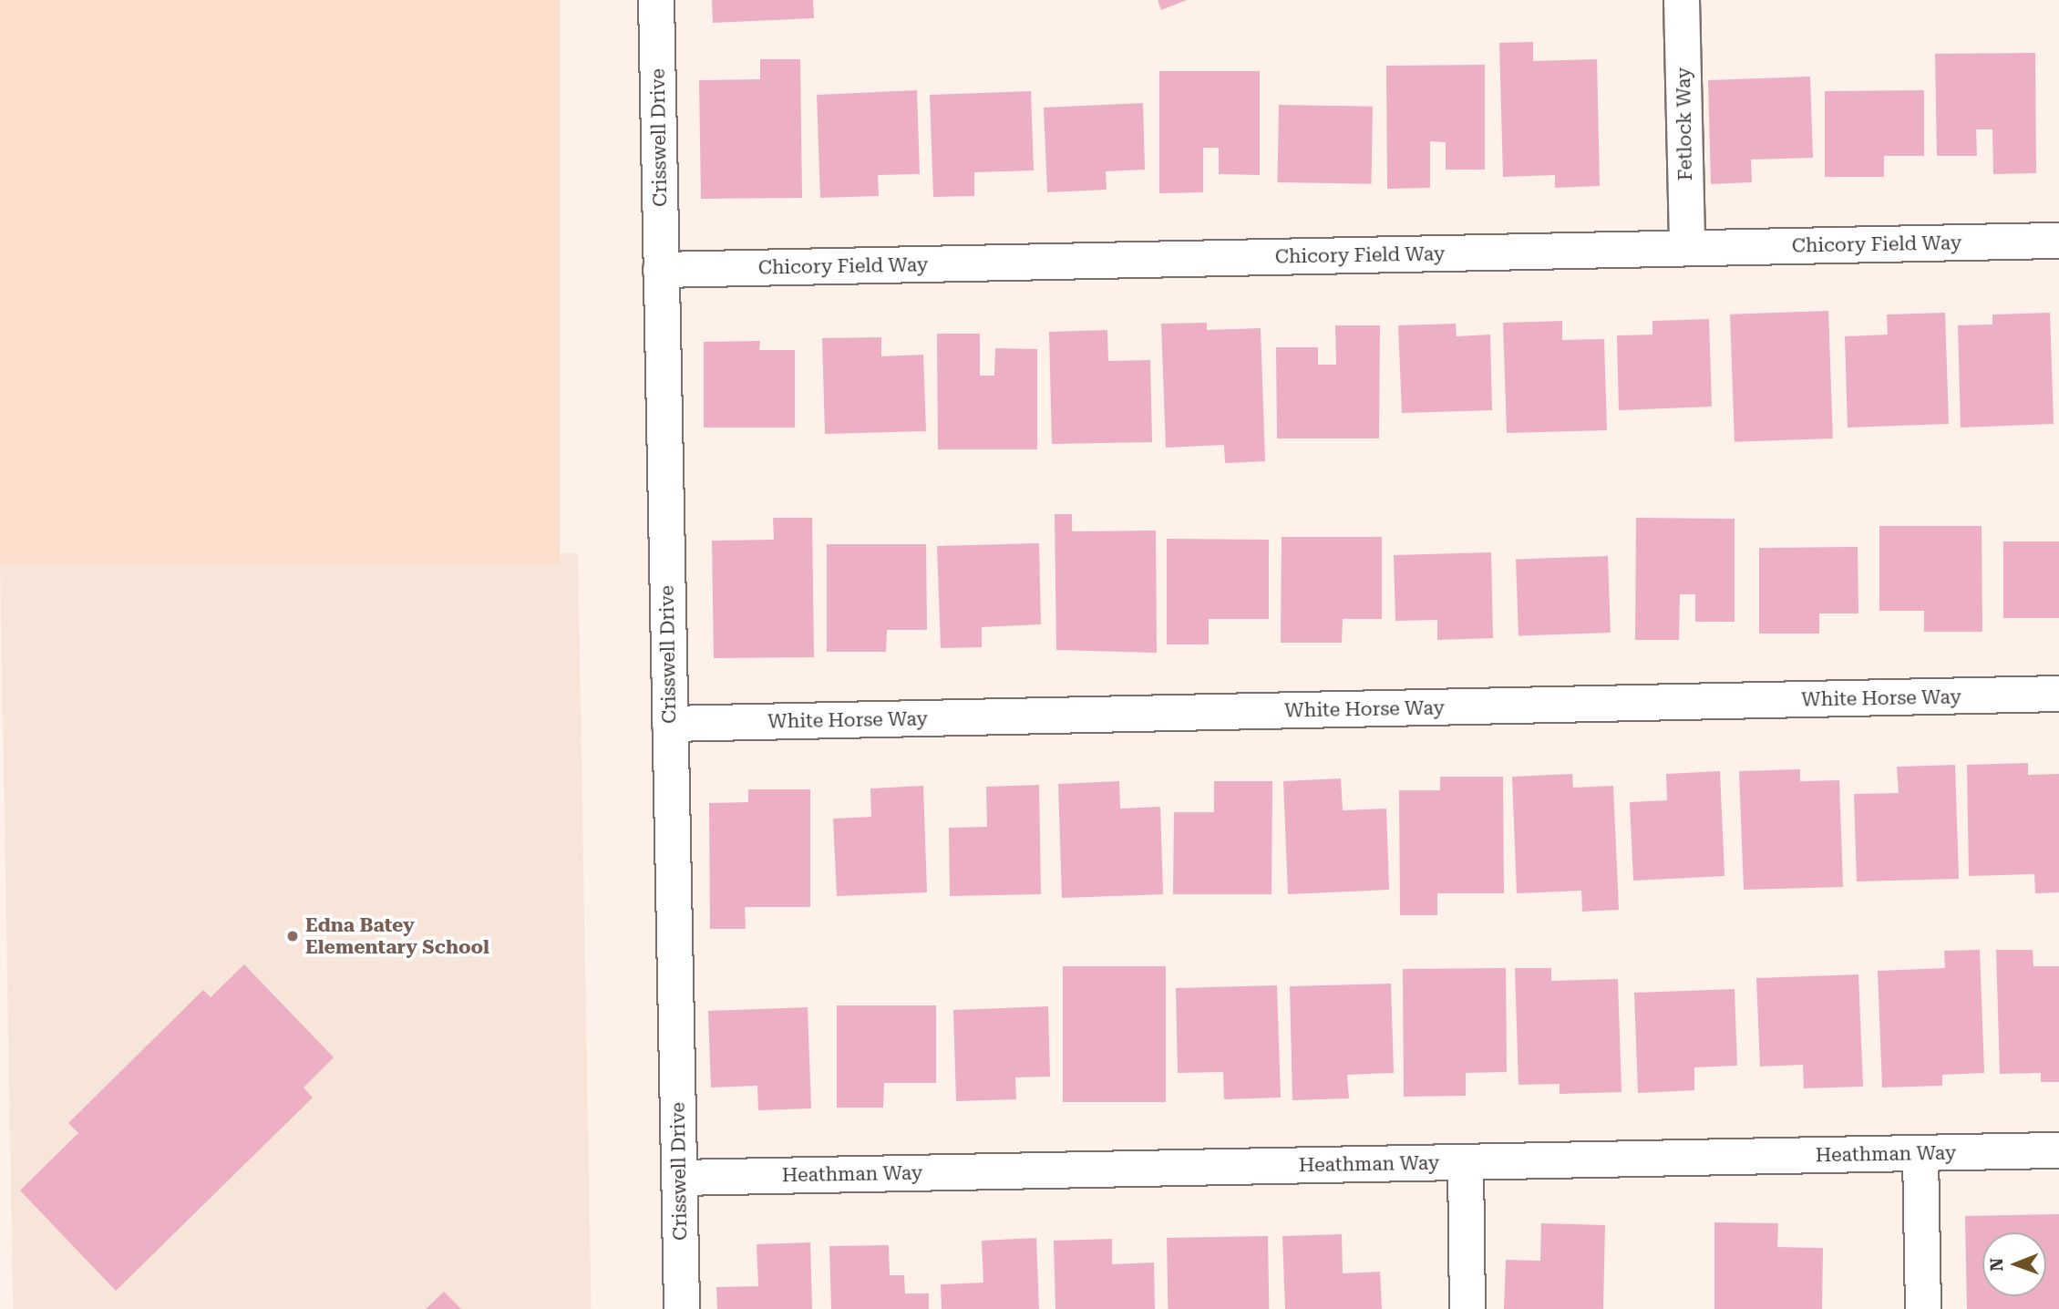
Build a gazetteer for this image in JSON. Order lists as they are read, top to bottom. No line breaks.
{"streets":{"street":["Fetlock Way","Crisswell Drive","Chicory Field Way","White Horse Way","Heathman Way"]},"crossings":[["Fetlock Way","Chicory Field Way"],["Crisswell Drive","Chicory Field Way"],["Crisswell Drive","White Horse Way"],["Crisswell Drive","Heathman Way"]],"places":["Edna Batey Elementary School"],"north":"left"}
